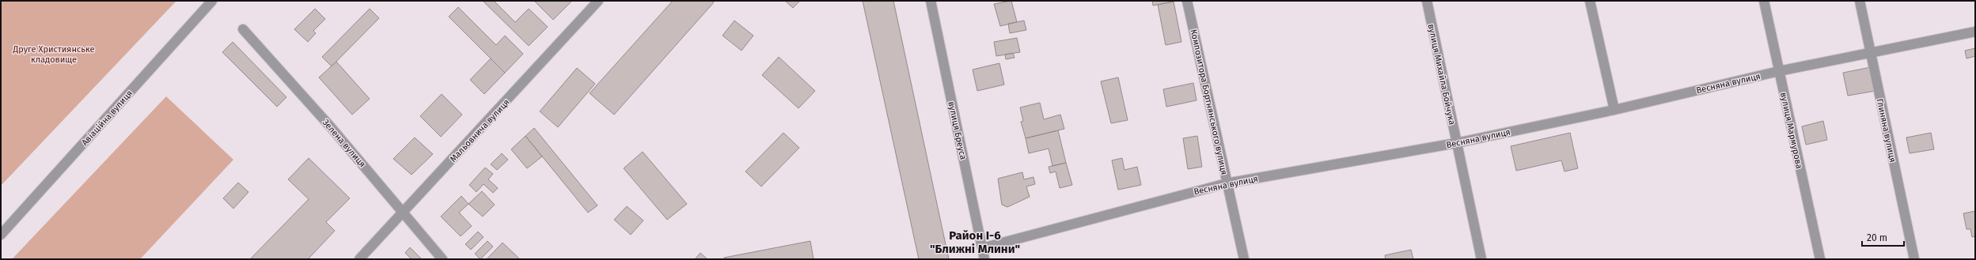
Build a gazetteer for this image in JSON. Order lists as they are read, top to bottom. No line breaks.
{"streets":{"street":["вулиця Михайла Бойчука","Весняна вулиця","Композитора Бортнянського вулиця","Авіаційна вулиця","Мальовнича вулиця","вулиця Бреуса","вулиця Мармурова","Глиняна вулиця","Зелена вулиця"]},"crossings":[["вулиця Михайла Бойчука","Весняна вулиця"],["Весняна вулиця","Композитора Бортнянського вулиця"],["Весняна вулиця","вулиця Бреуса"],["Весняна вулиця","вулиця Мармурова"],["Весняна вулиця","Глиняна вулиця"],["Мальовнича вулиця","Зелена вулиця"]],"districts":["Район І-6 \"Ближні Млини\""],"parks":["Друге Християнське кладовище"],"scale_bar":"20 m"}
